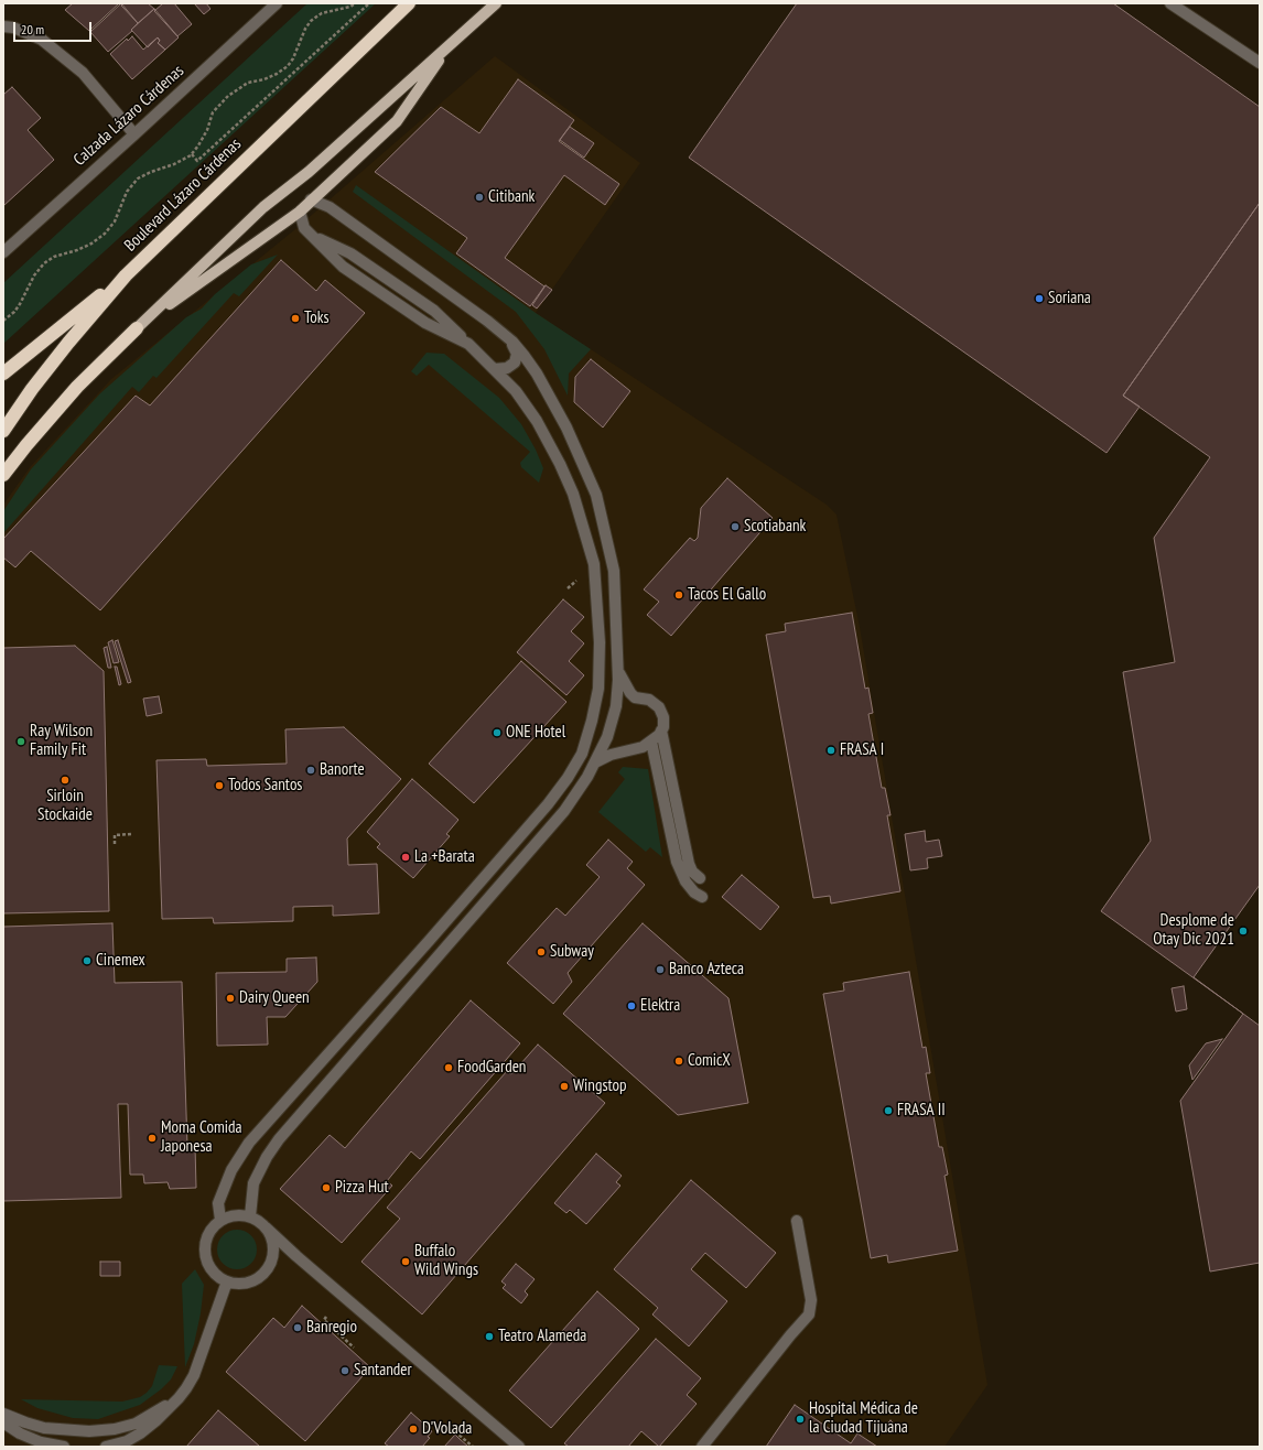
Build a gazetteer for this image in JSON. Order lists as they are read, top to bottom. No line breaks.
{"streets":{"highway":["Boulevard Lázaro Cárdenas"],"street":["Calzada Lázaro Cárdenas"]},"places":["Citibank","Soriana","Toks","Scotiabank","Tacos El Gallo","ONE Hotel","Ray Wilson Family Fit","FRASA I","Banorte","Sirloin Stockaide","Todos Santos","La +Barata","Desplome de Otay Dic 2021","Subway","Cinemex","Banco Azteca","Dairy Queen","Elektra","ComicX","FoodGarden","Wingstop","FRASA II","Moma Comida Japonesa","Pizza Hut","Buffalo Wild Wings","Banregio","Teatro Alameda","Santander","Hospital Médica de la Ciudad Tijuana","D'Volada"],"scale_bar":"20 m"}
